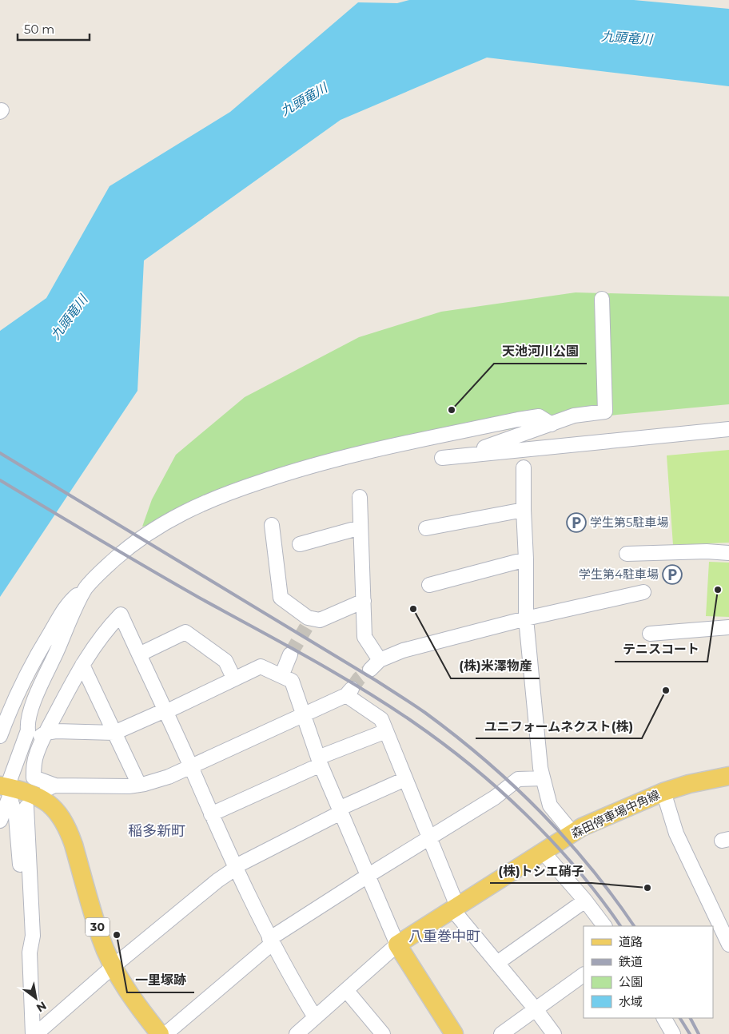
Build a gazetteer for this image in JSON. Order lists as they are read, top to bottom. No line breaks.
{"streets":{"main road":["森田停車場中角線","30"]},"districts":["稲多新町","八重巻中町"],"water":["九頭竜川"],"places":{"other":["天池河川公園","テニスコート","(株)米澤物産","ユニフォームネクスト(株)","(株)トシエ硝子","一里塚跡"],"parking":["学生第5駐車場","学生第4駐車場"]},"legend":["道路","鉄道","公園","水域"],"scale_bar":"50 m","north":"bottom right"}
